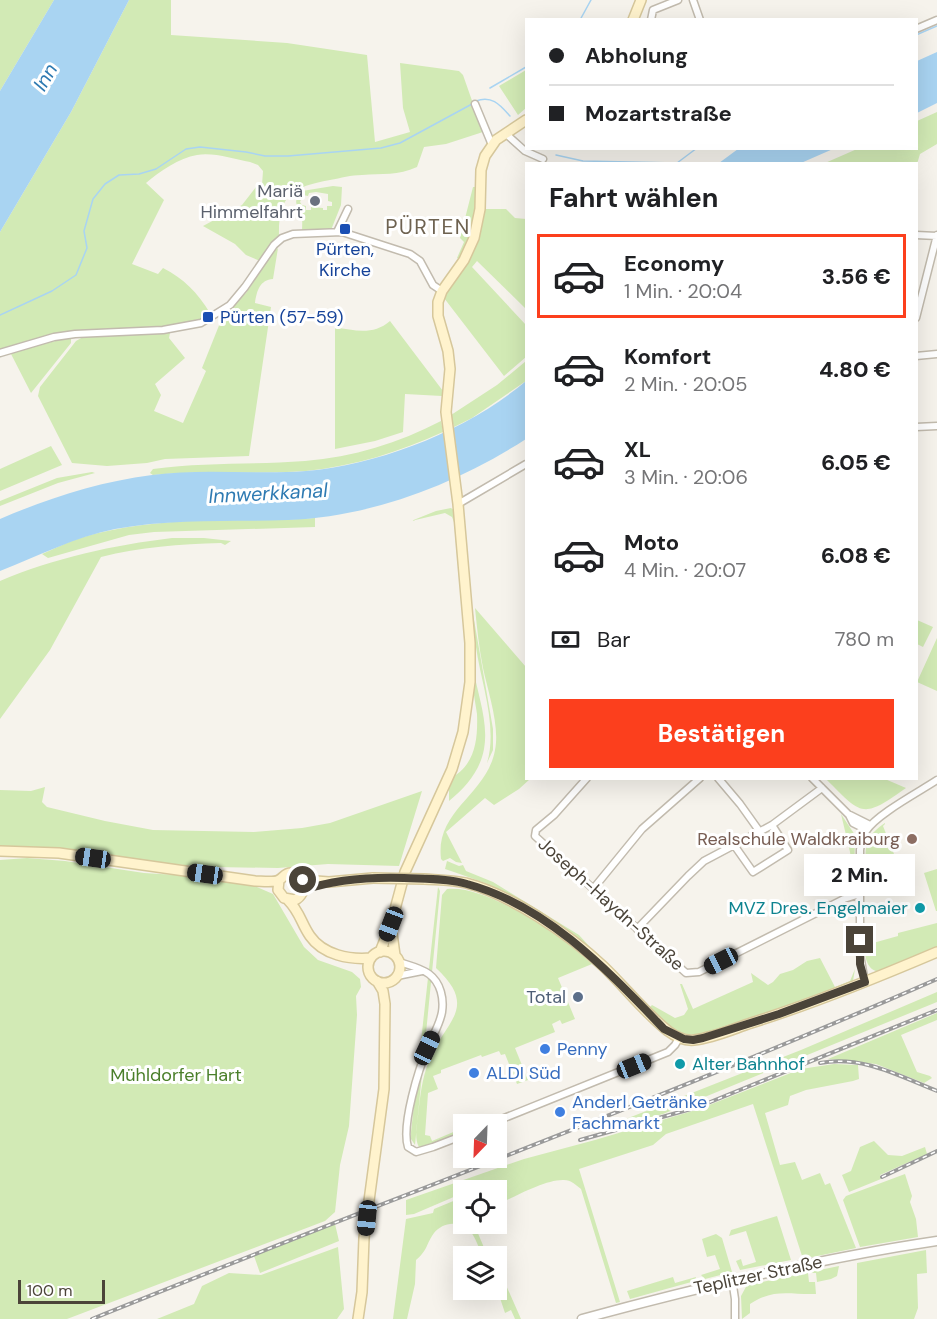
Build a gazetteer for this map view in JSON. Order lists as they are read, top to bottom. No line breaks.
{"streets":{"street":["Joseph-Haydn-Straße","Teplitzer Straße"]},"districts":["PÜRTEN"],"water":["Inn","Innwerkkanal"],"parks":["Mühldorfer Hart"],"places":{"other":["Mariä Himmelfahrt","Realschule Waldkraiburg","MVZ Dres. Engelmaier","Total","Penny","Alter Bahnhof","ALDI Süd","Anderl Getränke Fachmarkt"],"transit":["Pürten, Kirche","Pürten (57-59)"]},"scale_bar":"100 m","north":"bottom left","page":{"banner":["Abholung","Mozartstraße"],"heading":"Fahrt wählen","list":[{"name":"Economy","note":"1 Min. · 20:04","value":"3.56 €"},{"name":"Komfort","note":"2 Min. · 20:05","value":"4.80 €"},{"name":"XL","note":"3 Min. · 20:06","value":"6.05 €"},{"name":"Moto","note":"4 Min. · 20:07","value":"6.08 €"}],"pay":["Bar","780 m"],"buttons":"Bestätigen","bubble":"2 Min.","scale":"100 m"}}
